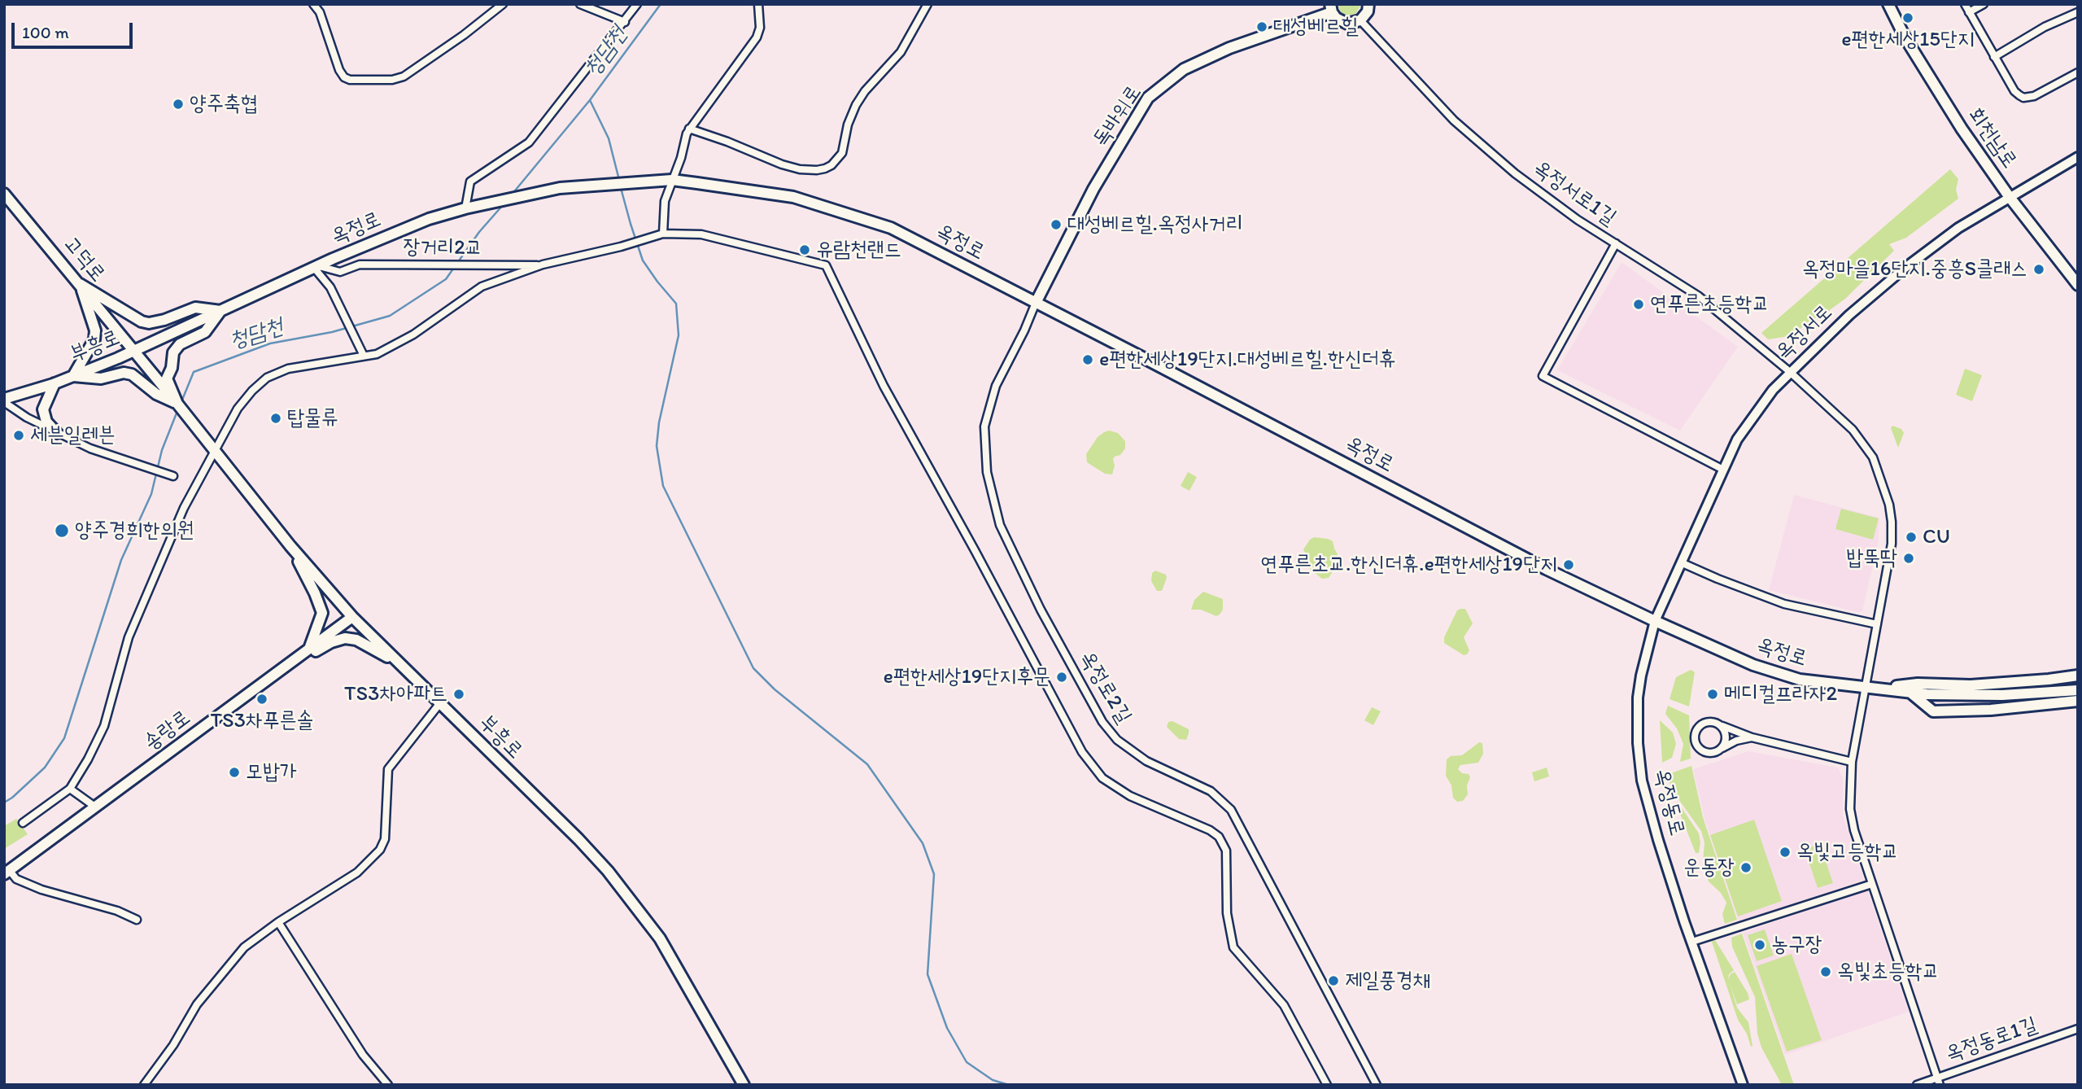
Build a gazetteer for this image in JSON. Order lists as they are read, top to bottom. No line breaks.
{"streets":{"main road":["독바위로","회천남로","옥정로","고덕로","부흥로","송랑로"],"street":["옥정서로1길","장거리2교","옥정서로","옥정로2길","옥정동로","옥정동로1길"]},"crossings":[["독바위로","옥정로"],["독바위로","옥정로2길"],["회천남로","옥정서로"],["옥정서로1길","옥정로"],["옥정서로1길","옥정서로"],["옥정서로1길","옥정동로1길"],["옥정로","장거리2교"],["옥정로","고덕로"],["옥정로","옥정서로"],["옥정로","부흥로"],["옥정로","옥정로2길"],["옥정로","옥정동로"],["고덕로","부흥로"],["옥정서로","옥정동로"],["부흥로","송랑로"]],"water":["청담천"],"places":["e편한세상15단지","대성베르힐","양주축협","대성베르힐.옥정사거리","유람천랜드","옥정마을16단지.중흥S클래스","연푸른초등학교","e편한세상19단지.대성베르힐.한신더휴","탑물류","세븐일레븐","양주경희한의원","CU","밥뚝딱","연푸른초교.한신더휴.e편한세상19단지","e편한세상19단지후문","TS3차아파트","메디컬프라자2","TS3차푸른솔","모밥가","옥빛고등학교","운동장","농구장","옥빛초등학교","제일풍경채"],"scale_bar":"100 m"}
